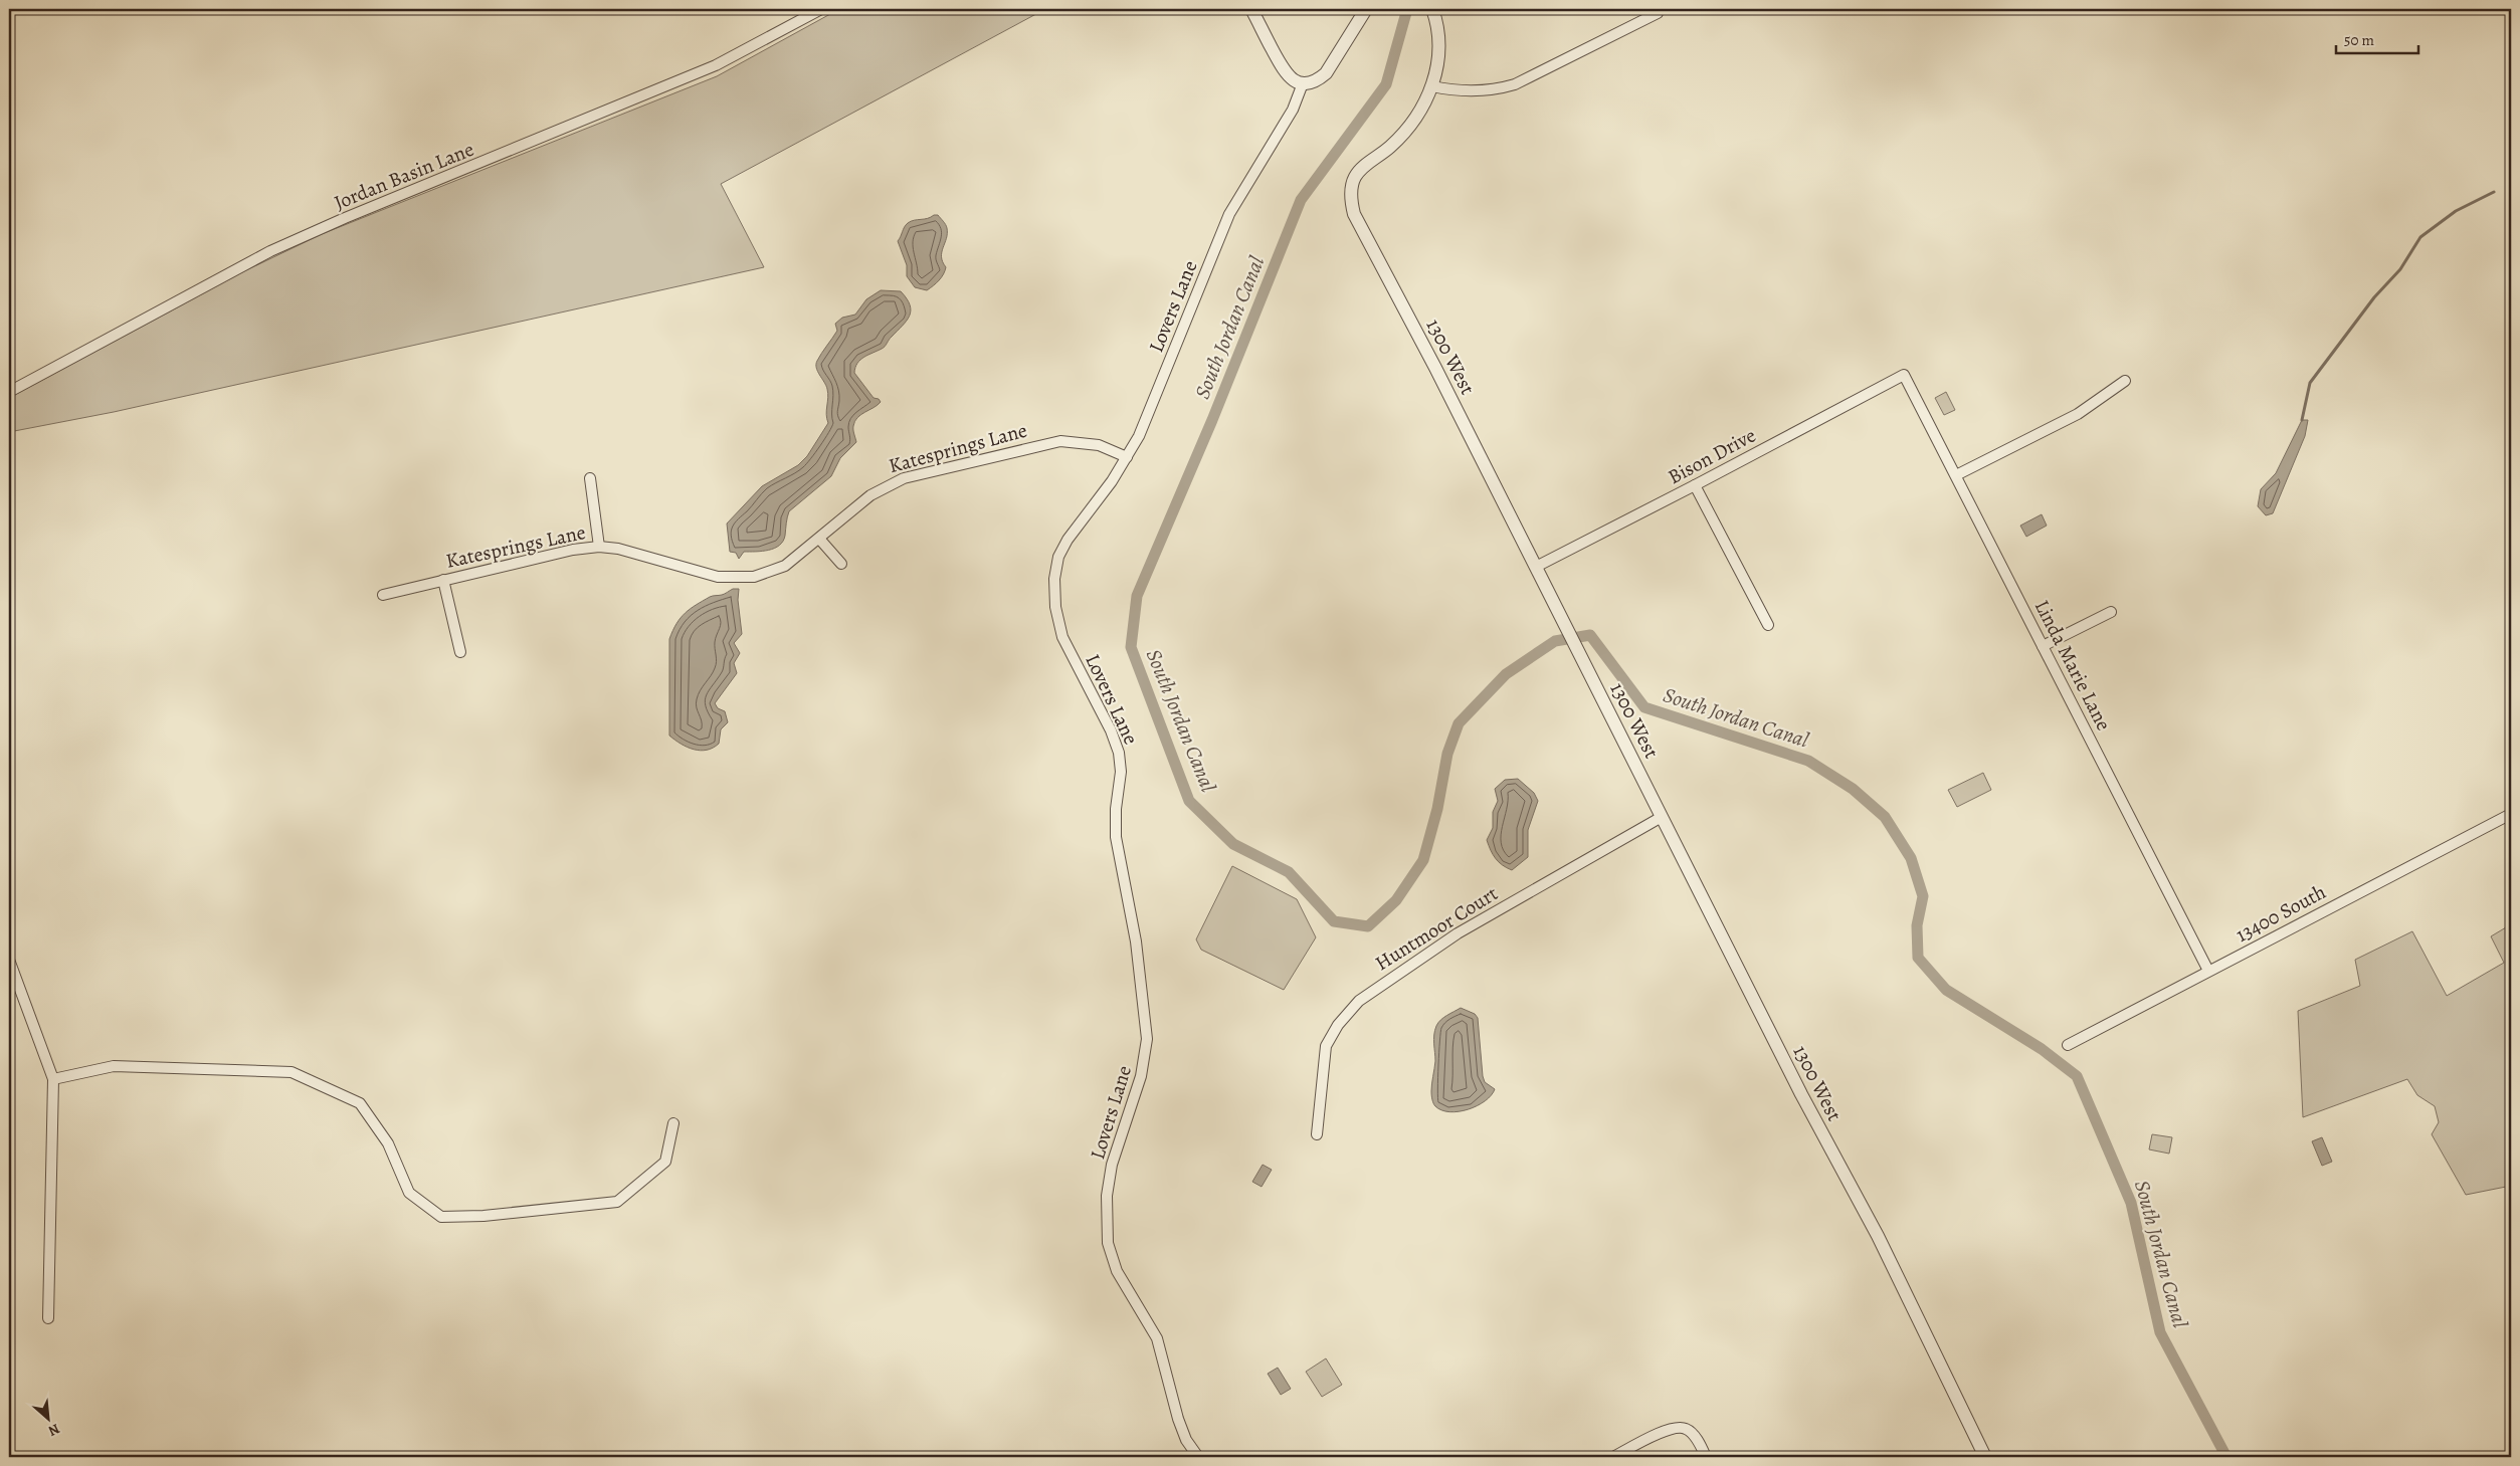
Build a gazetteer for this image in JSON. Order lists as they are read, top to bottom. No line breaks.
{"streets":{"street":["Jordan Basin Lane","Lovers Lane","1300 West","Katesprings Lane","Bison Drive","Linda Marie Lane","13400 South","Huntmoor Court"]},"crossings":[["Lovers Lane","Katesprings Lane"],["1300 West","Bison Drive"],["1300 West","Huntmoor Court"],["Bison Drive","Linda Marie Lane"],["Linda Marie Lane","13400 South"]],"water":["South Jordan Canal"],"scale_bar":"50 m","north":"bottom right"}
